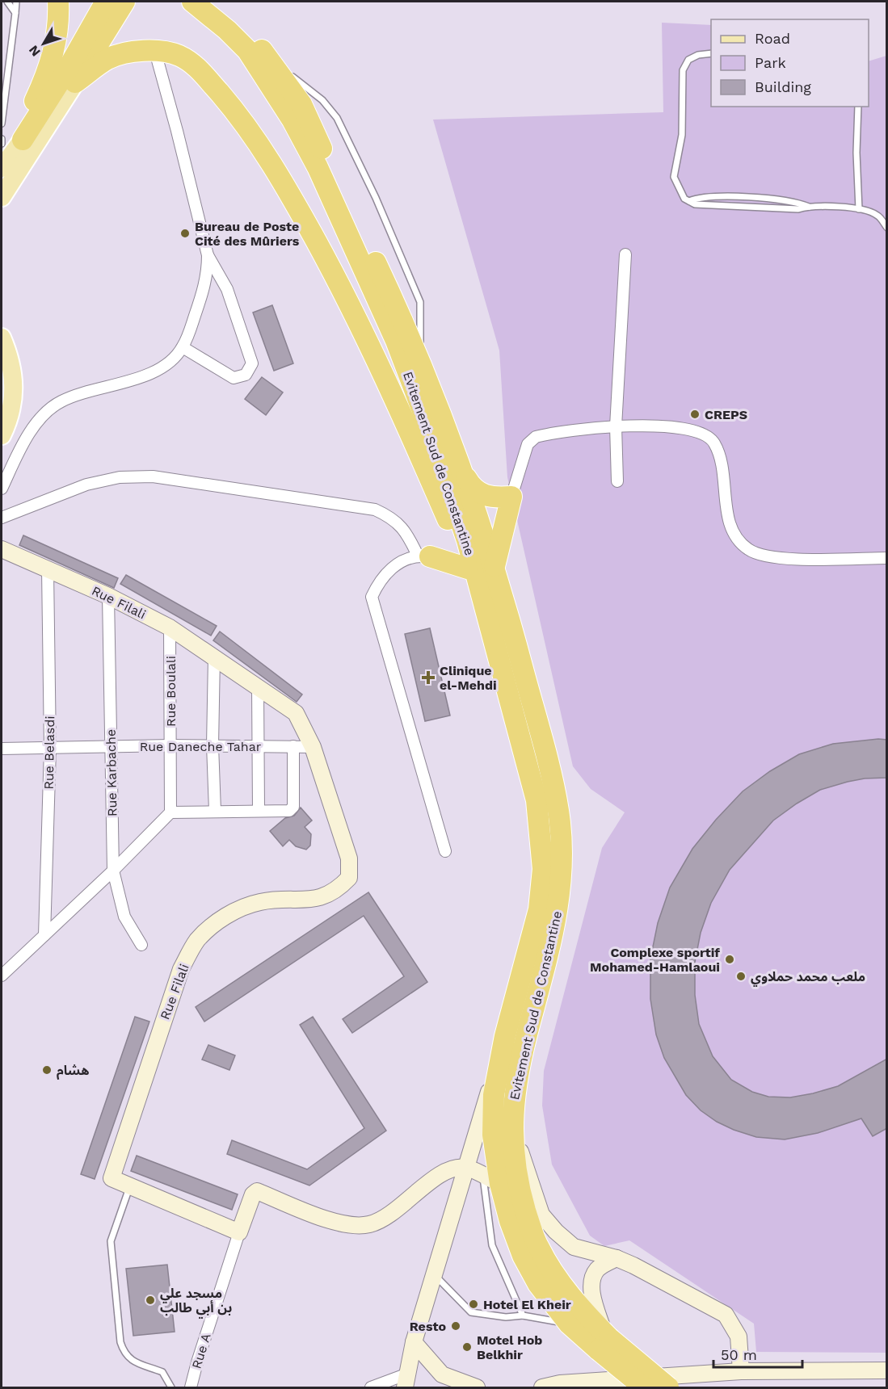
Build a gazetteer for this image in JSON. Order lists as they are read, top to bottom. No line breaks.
{"streets":{"highway":["Evitement Sud de Constantine"],"street":["Rue Filali","Rue Boulali","Rue Daneche Tahar","Rue Belasdi","Rue Karbache","Rue A"]},"crossings":[["Rue Filali","Rue Boulali"],["Rue Filali","Rue Daneche Tahar"],["Rue Filali","Rue Belasdi"],["Rue Filali","Rue Karbache"],["Rue Filali","Rue A"],["Rue Boulali","Rue Daneche Tahar"],["Rue Daneche Tahar","Rue Belasdi"],["Rue Daneche Tahar","Rue Karbache"]],"places":{"other":["Bureau de Poste Cité des Mûriers","CREPS","Complexe sportif Mohamed-Hamlaoui","ملعب محمد حملاوي","هشام","مسجد علي بن أبي طالب","Hotel El Kheir","Resto","Motel Hob Belkhir"],"health":["Clinique el-Mehdi"]},"legend":["Road","Park","Building"],"scale_bar":"50 m","north":"bottom left"}
